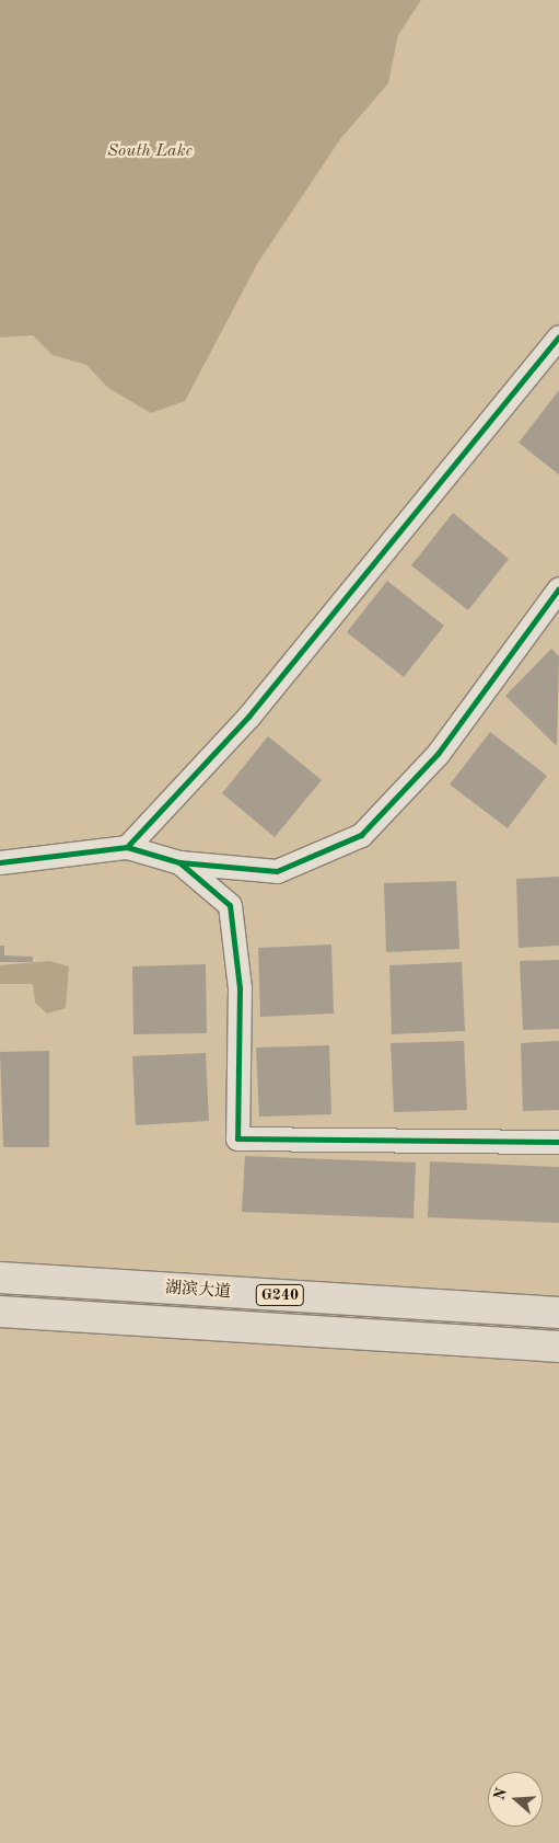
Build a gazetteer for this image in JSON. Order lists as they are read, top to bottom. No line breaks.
{"streets":{"highway":["湖滨大道","G240"]},"water":["South Lake"],"north":"left"}
